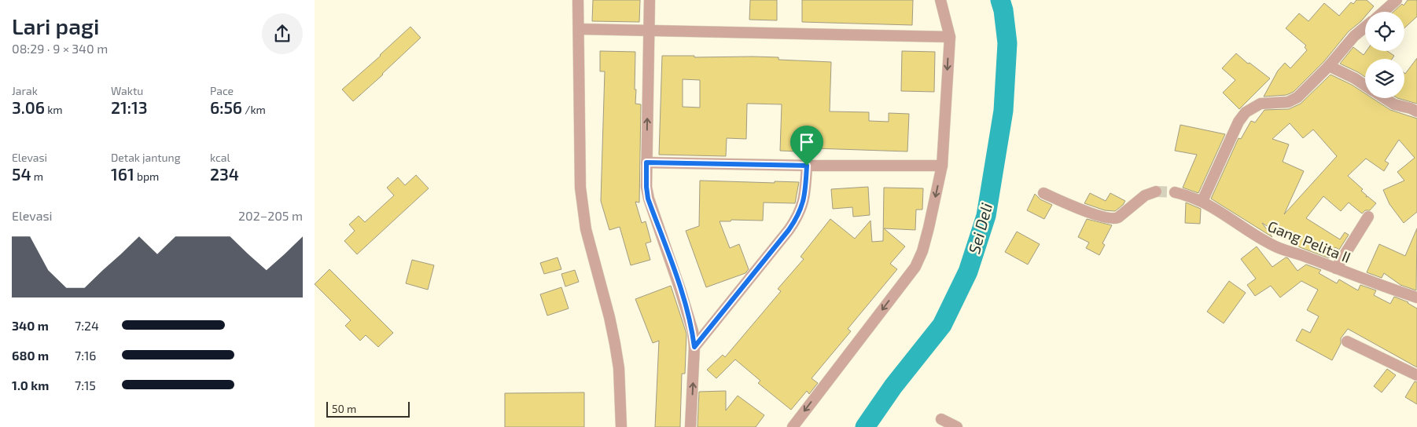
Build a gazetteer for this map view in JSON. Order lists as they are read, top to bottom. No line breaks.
{"streets":{"street":["Gang Pelita II"]},"water":["Sei Deli"],"scale_bar":"50 m","page":{"heading":["Lari pagi","08:29 · 9 × 340 m"],"stats":[["Jarak","3.06 km"],["Waktu","21:13"],["Pace","6:56 /km"],["Elevasi","54 m"],["Detak jantung","161 bpm"],["kcal","234"]],"chart":["Elevasi","202–205 m"],"list":[{"name":"340 m","note":"7:24"},{"name":"680 m","note":"7:16"},{"name":"1.0 km","note":"7:15"}],"scale":"50 m"}}
